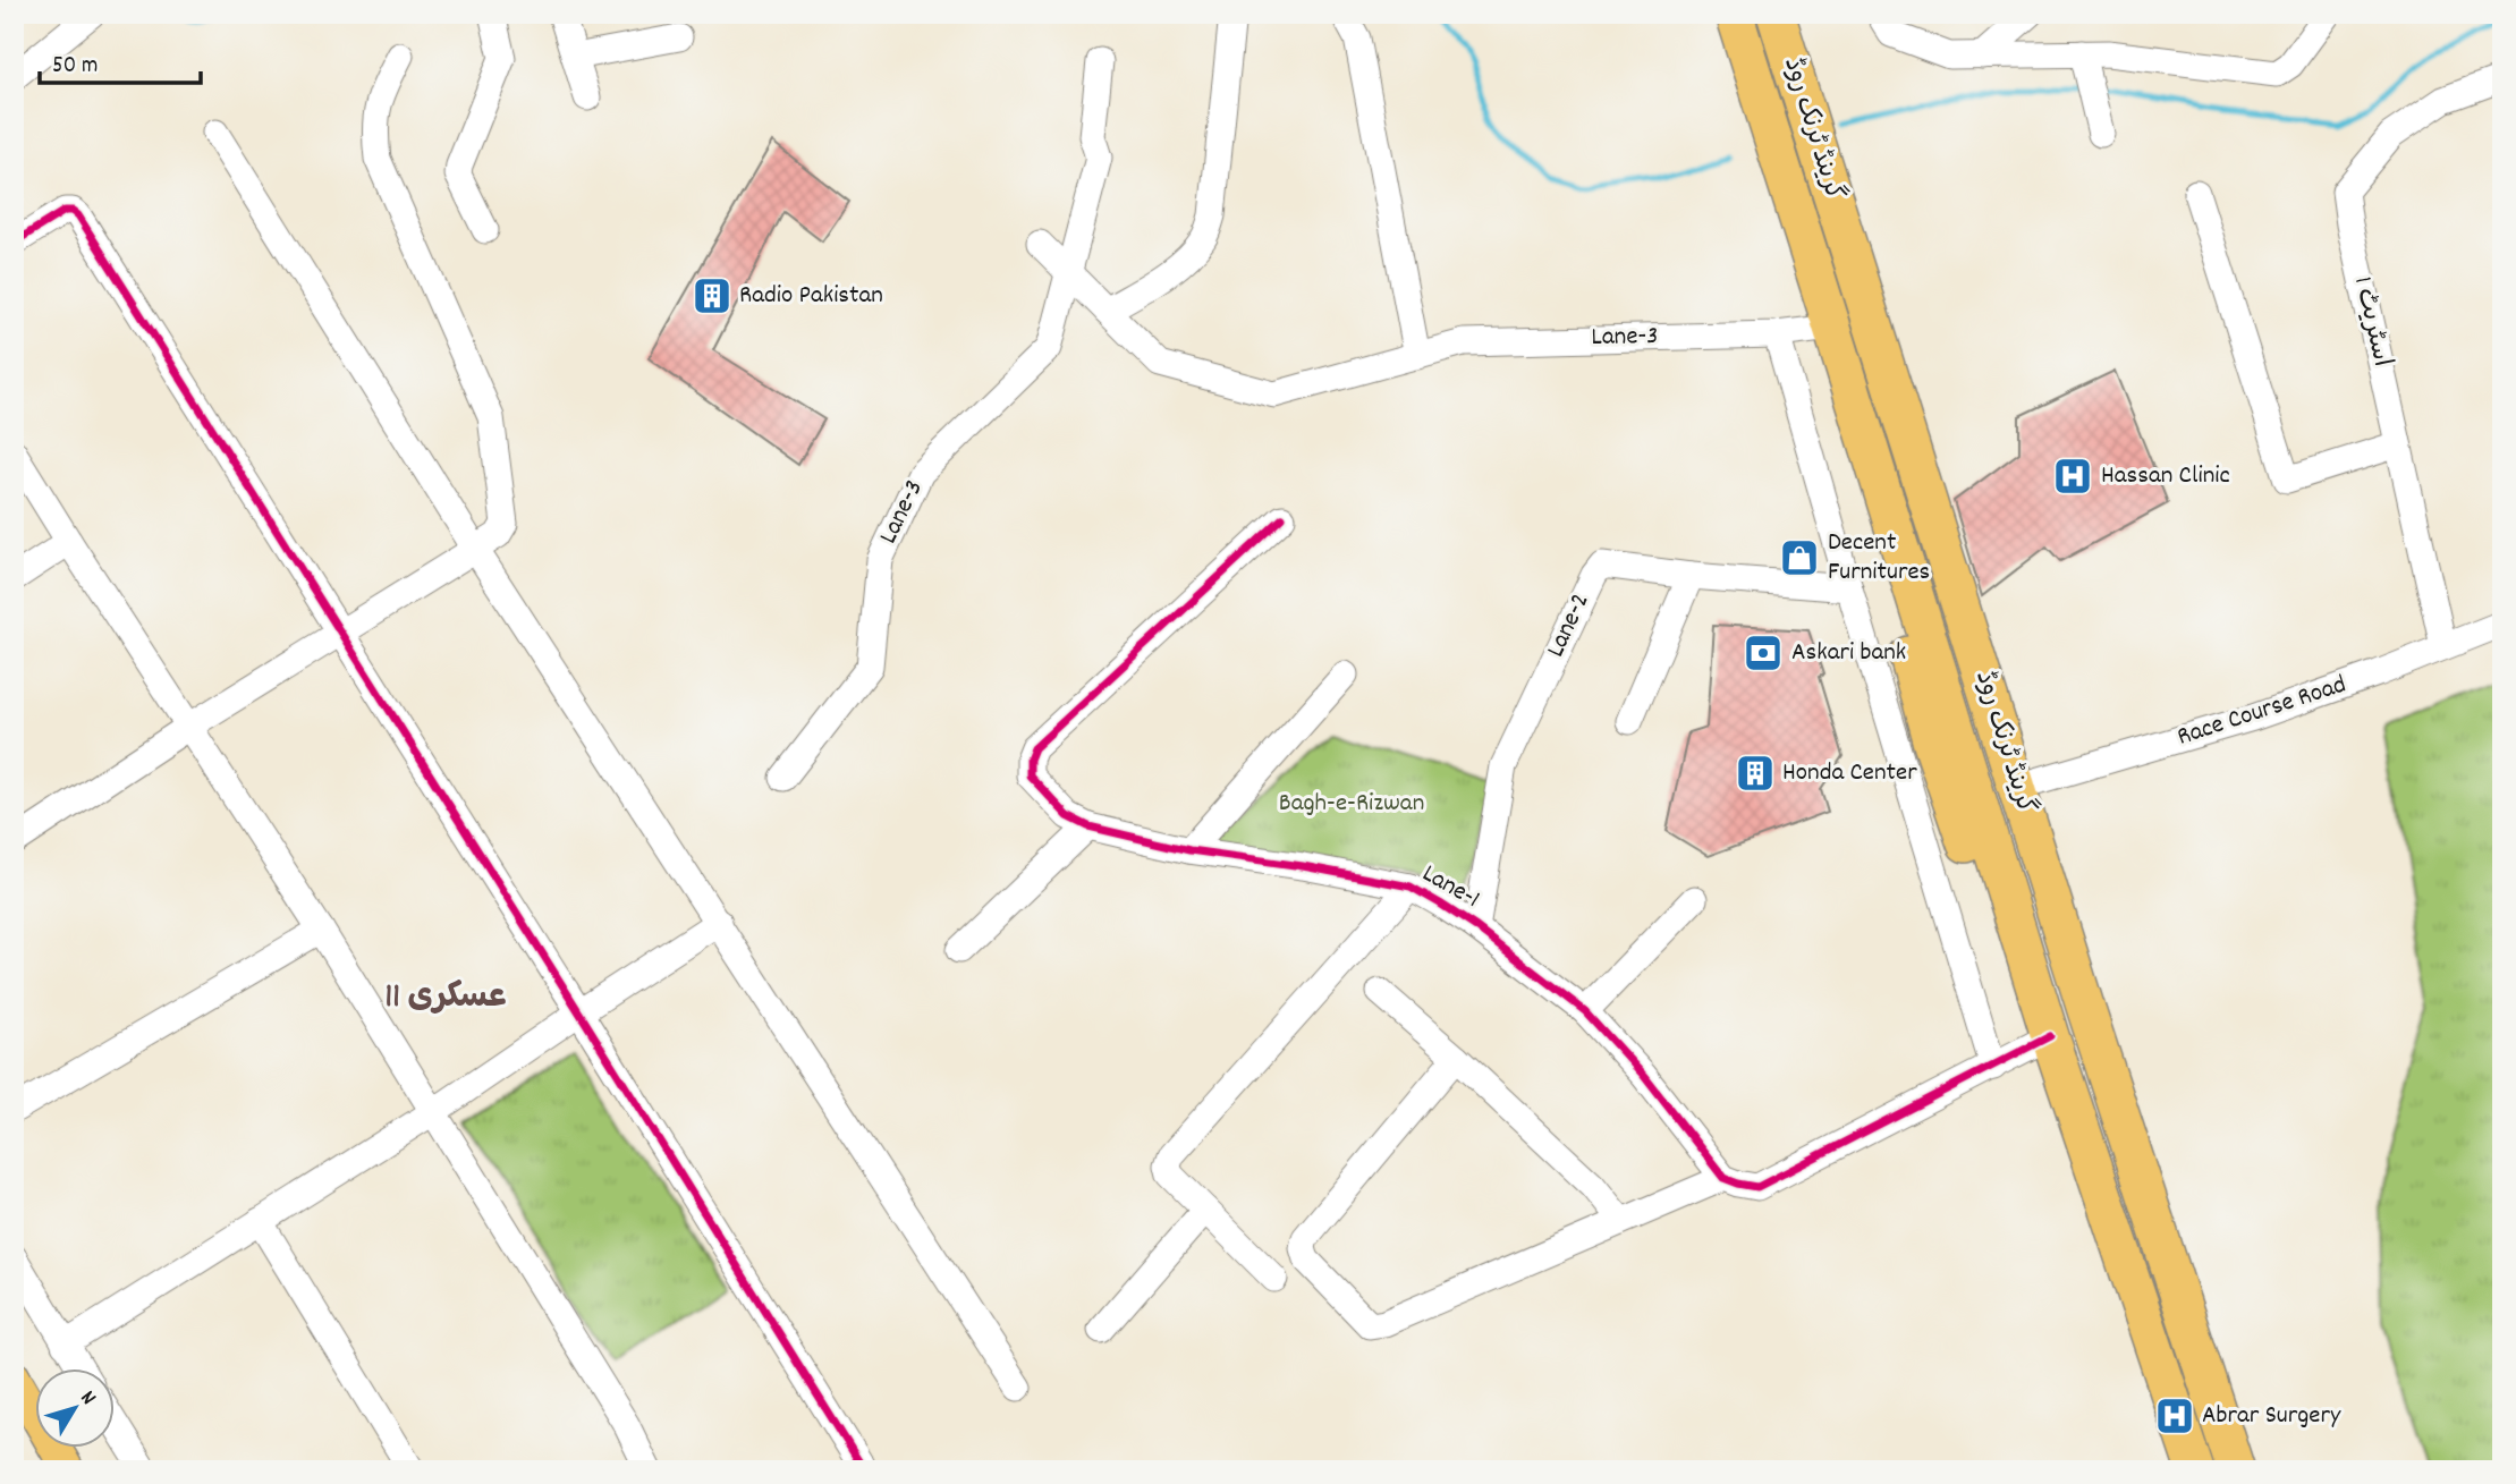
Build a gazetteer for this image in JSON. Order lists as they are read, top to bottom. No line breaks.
{"streets":{"highway":["گرینڈ ٹرنک روڈ"],"street":["اسٹریٹ 1","Lane-3","Lane-2","Race Course Road","Lane-1"]},"crossings":[["گرینڈ ٹرنک روڈ","Lane-3"],["گرینڈ ٹرنک روڈ","Race Course Road"],["اسٹریٹ 1","Race Course Road"],["Lane-2","Lane-1"]],"districts":["عسکری 11"],"parks":["Bagh-e-Rizwan"],"places":{"building":["Radio Pakistan","Honda Center"],"hospital":["Hassan Clinic","Abrar Surgery"],"shop":["Decent Furnitures"],"bank":["Askari bank"]},"scale_bar":"50 m","north":"top right"}
